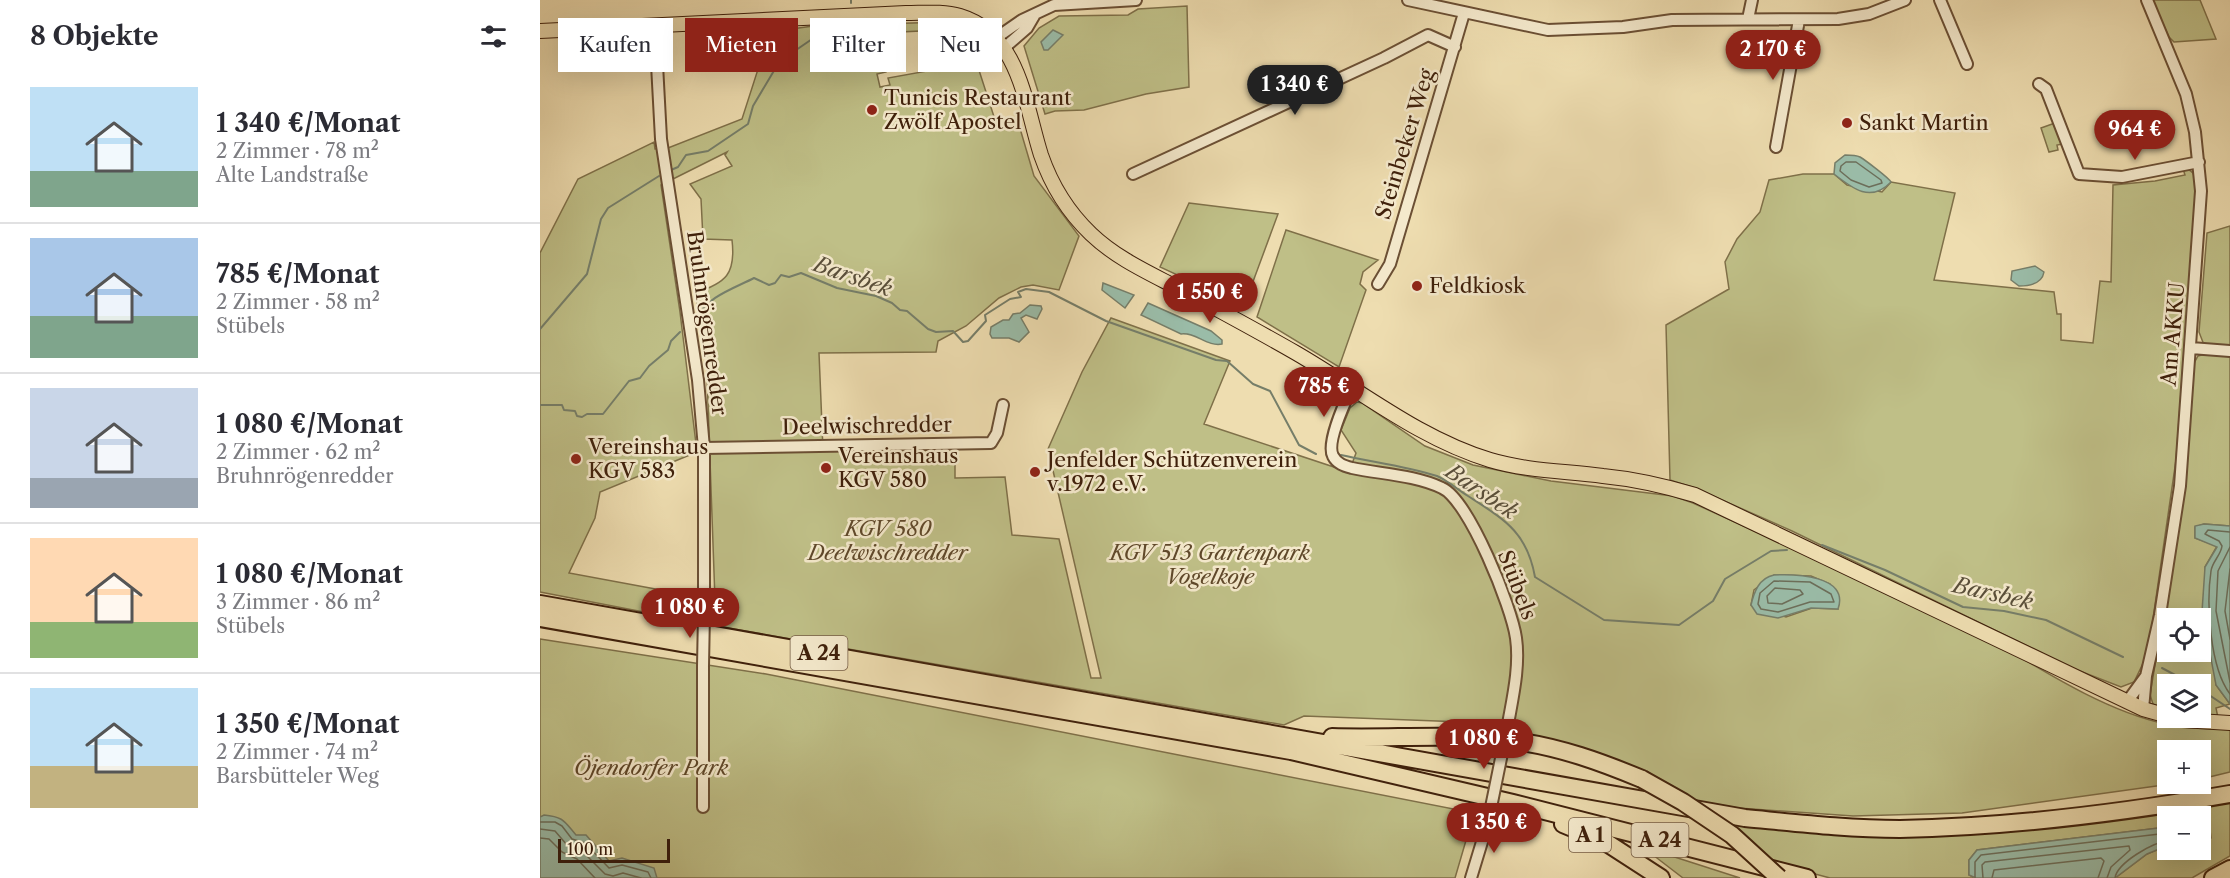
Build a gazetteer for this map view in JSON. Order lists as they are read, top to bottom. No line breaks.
{"streets":{"highway":["A 24","A 1"],"street":["Steinbeker Weg","Bruhnrögenredder","Am AKKU","Deelwischredder","Stübels"]},"crossings":[["Bruhnrögenredder","Deelwischredder"],["A 24","A 1"]],"water":["Barsbek"],"parks":["KGV 580 Deelwischredder","KGV 513 Gartenpark Vogelkoje","Öjendorfer Park"],"places":["Tunicis Restaurant Zwölf Apostel","Sankt Martin","Feldkiosk","Vereinshaus KGV 583","Vereinshaus KGV 580","Jenfelder Schützenverein v.1972 e.V."],"scale_bar":"100 m","page":{"heading":"8 Objekte","chip":["Kaufen","Mieten","Filter","Neu"],"price":["2 170 €","1 340 €","964 €","1 550 €","785 €","1 080 €","1 080 €","1 350 €"],"list":[{"name":"1 340 €/Monat","note":"2 Zimmer · 78 m² · Alte Landstraße"},{"name":"785 €/Monat","note":"2 Zimmer · 58 m² · Stübels"},{"name":"1 080 €/Monat","note":"2 Zimmer · 62 m² · Bruhnrögenredder"},{"name":"1 080 €/Monat","note":"3 Zimmer · 86 m² · Stübels"},{"name":"1 350 €/Monat","note":"2 Zimmer · 74 m² · Barsbütteler Weg"}],"map_buttons":["+","−"],"scale":"100 m"}}
